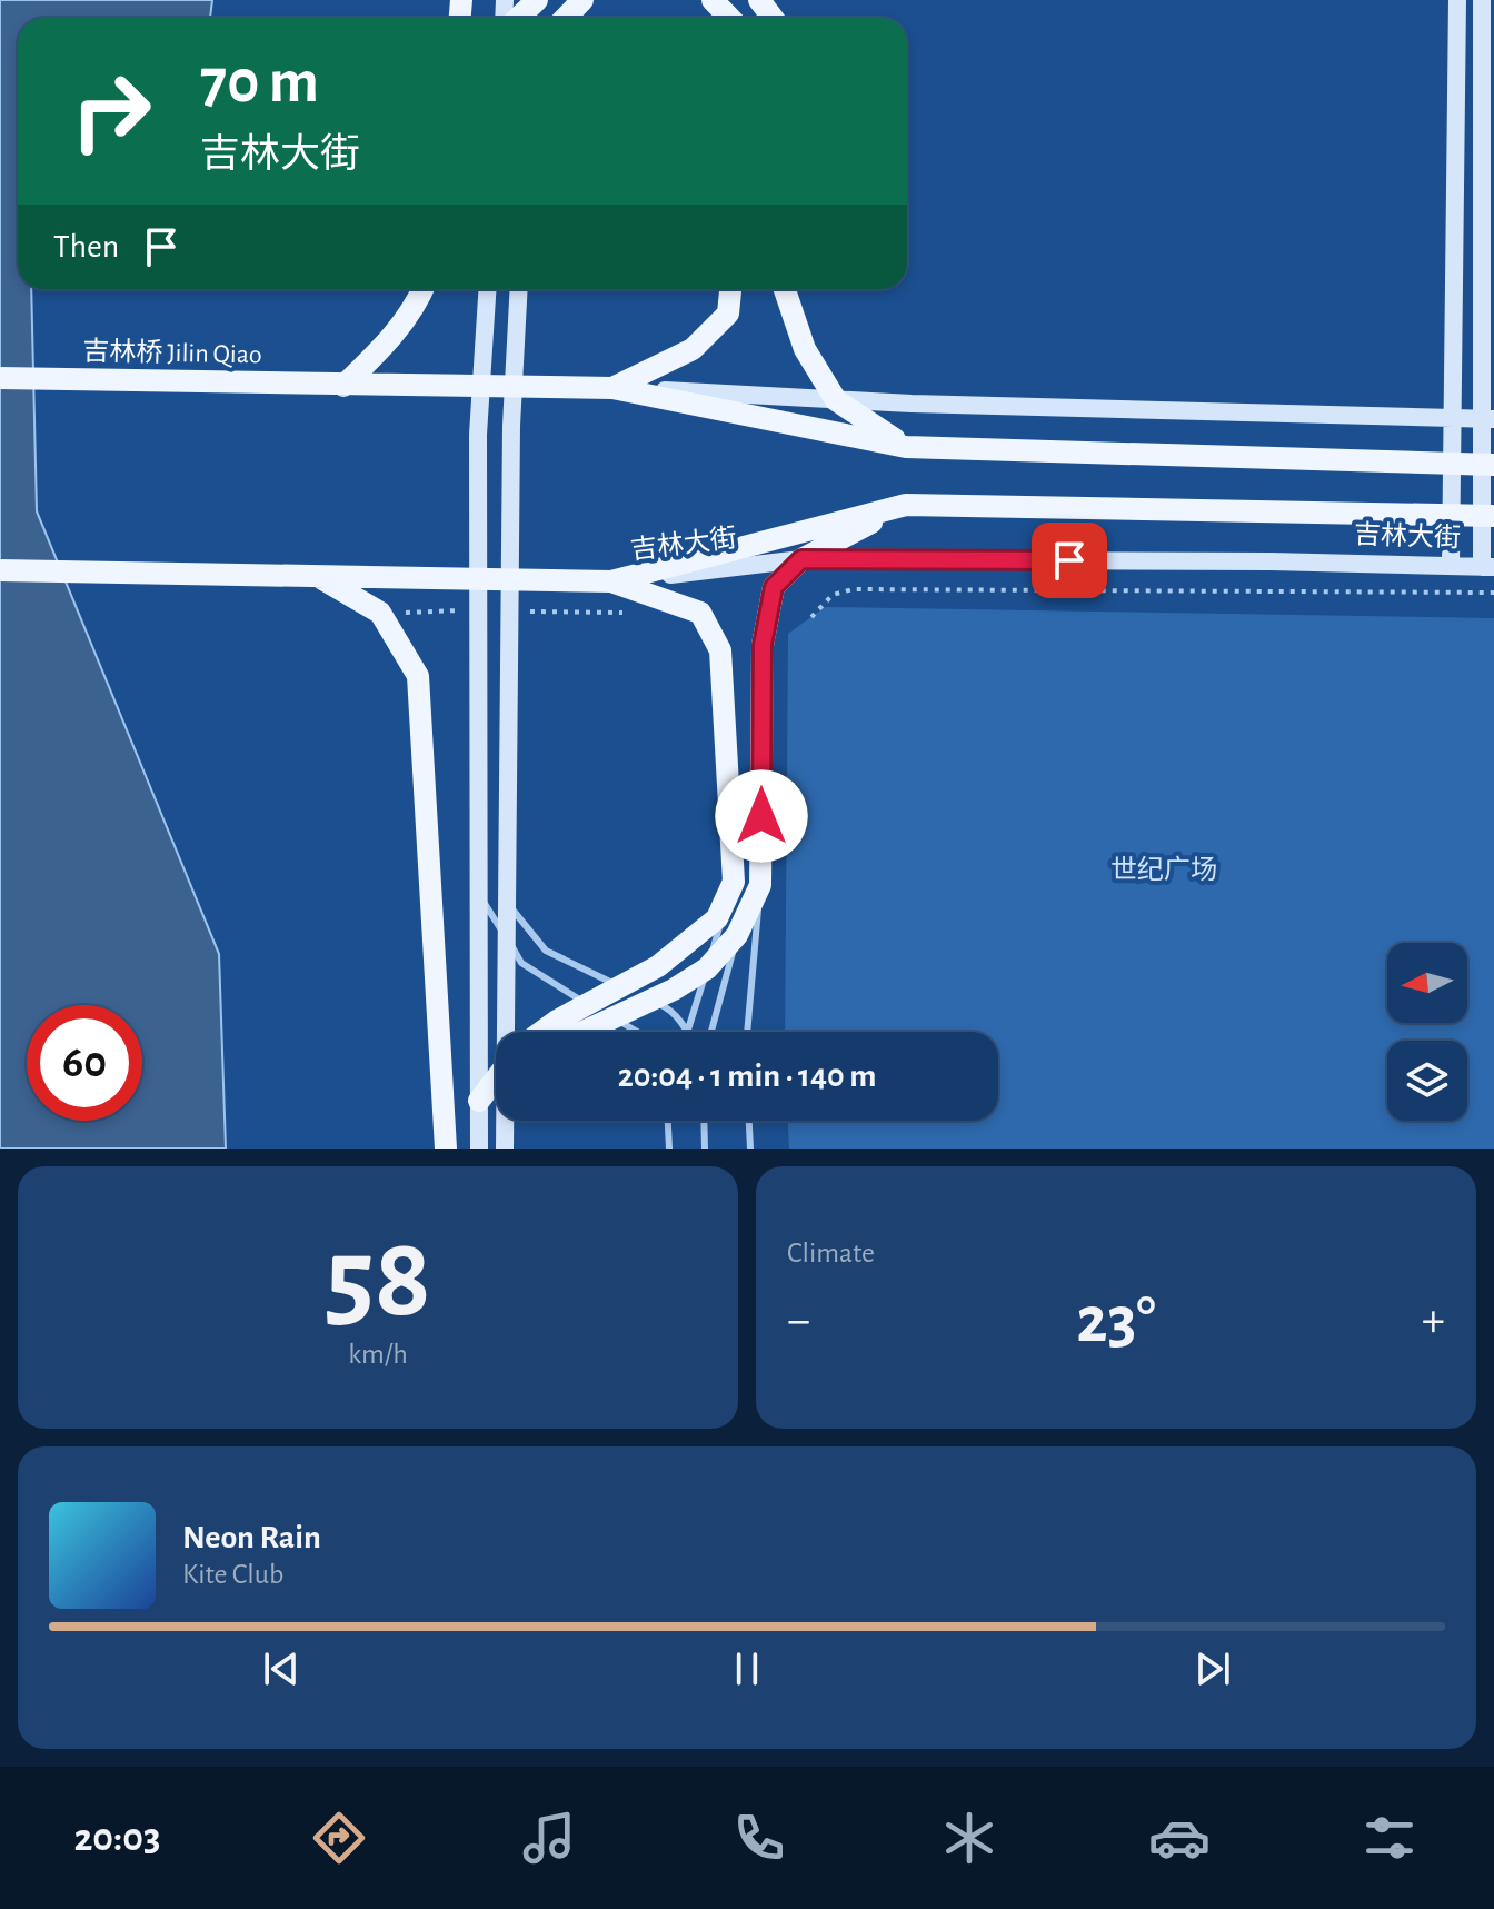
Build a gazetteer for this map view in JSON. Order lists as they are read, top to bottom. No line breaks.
{"streets":{"main road":["吉林桥 Jilin Qiao","吉林大街"]},"parks":["世纪广场"],"north":"left","page":{"turn":["70 m","吉林大街"],"then":"Then","limit":"60","trip":"20:04 · 1 min · 140 m","tile":[["58","km/h"],"Climate"],"heat":["−","23°","+"],"song":["Neon Rain","Kite Club"],"tabs":"20:03"}}
